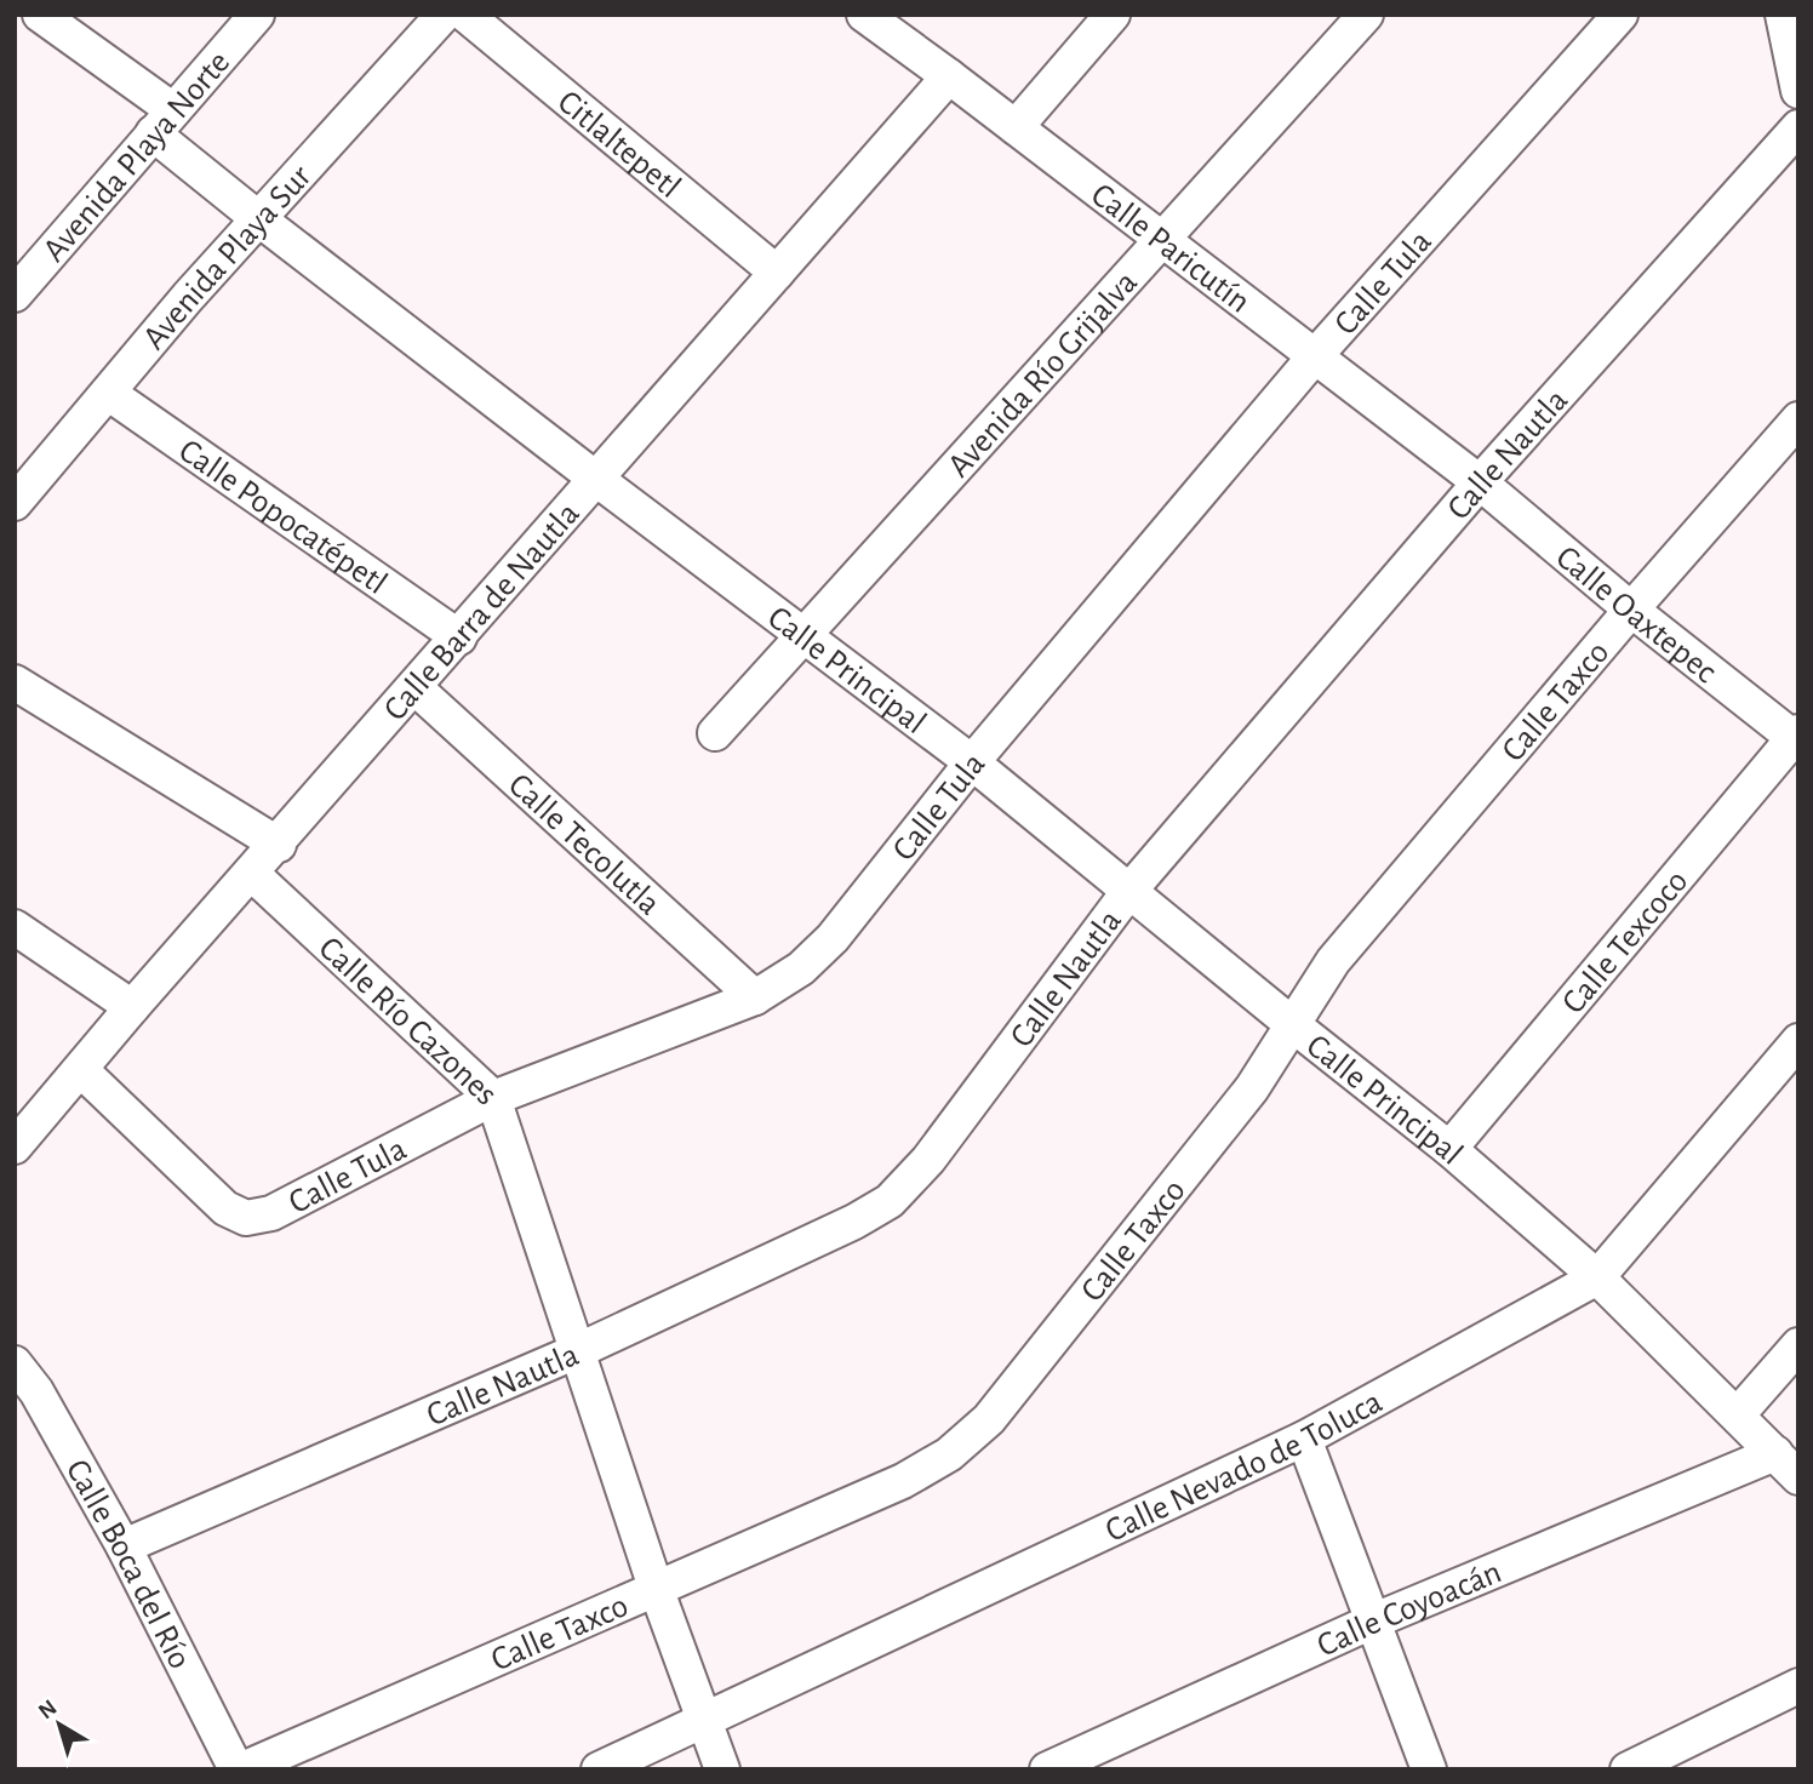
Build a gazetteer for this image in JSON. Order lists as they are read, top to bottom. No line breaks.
{"streets":{"street":["Citlaltepetl","Avenida Playa Norte","Calle Paricutín","Avenida Playa Sur","Calle Tula","Avenida Río Grijalva","Calle Nautla","Calle Popocatépetl","Calle Barra de Nautla","Calle Oaxtepec","Calle Principal","Calle Taxco","Calle Tecolutla","Calle Texcoco","Calle Río Cazones","Calle Nevado de Toluca","Calle Boca del Río","Calle Coyoacán"]},"crossings":[["Citlaltepetl","Calle Barra de Nautla"],["Avenida Playa Norte","Calle Principal"],["Calle Paricutín","Calle Tula"],["Calle Paricutín","Avenida Río Grijalva"],["Calle Paricutín","Calle Nautla"],["Calle Paricutín","Calle Barra de Nautla"],["Calle Paricutín","Calle Oaxtepec"],["Avenida Playa Sur","Calle Popocatépetl"],["Avenida Playa Sur","Calle Principal"],["Calle Tula","Calle Barra de Nautla"],["Calle Tula","Calle Principal"],["Calle Tula","Calle Tecolutla"],["Calle Tula","Calle Río Cazones"],["Avenida Río Grijalva","Calle Principal"],["Calle Nautla","Calle Oaxtepec"],["Calle Nautla","Calle Principal"],["Calle Nautla","Calle Río Cazones"],["Calle Nautla","Calle Boca del Río"],["Calle Popocatépetl","Calle Barra de Nautla"],["Calle Barra de Nautla","Calle Principal"],["Calle Barra de Nautla","Calle Tecolutla"],["Calle Barra de Nautla","Calle Río Cazones"],["Calle Oaxtepec","Calle Taxco"],["Calle Oaxtepec","Calle Texcoco"],["Calle Principal","Calle Taxco"],["Calle Principal","Calle Texcoco"],["Calle Principal","Calle Nevado de Toluca"],["Calle Principal","Calle Coyoacán"],["Calle Taxco","Calle Río Cazones"],["Calle Taxco","Calle Boca del Río"],["Calle Río Cazones","Calle Nevado de Toluca"]],"north":"top left"}
